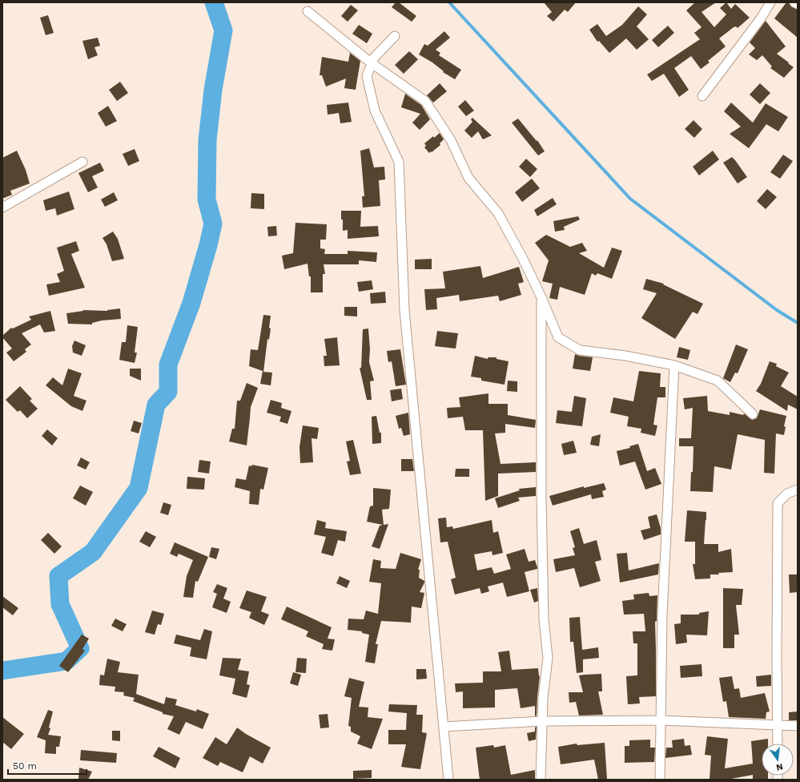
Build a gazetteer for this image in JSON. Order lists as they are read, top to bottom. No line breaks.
{"scale_bar":"50 m","north":"bottom"}
